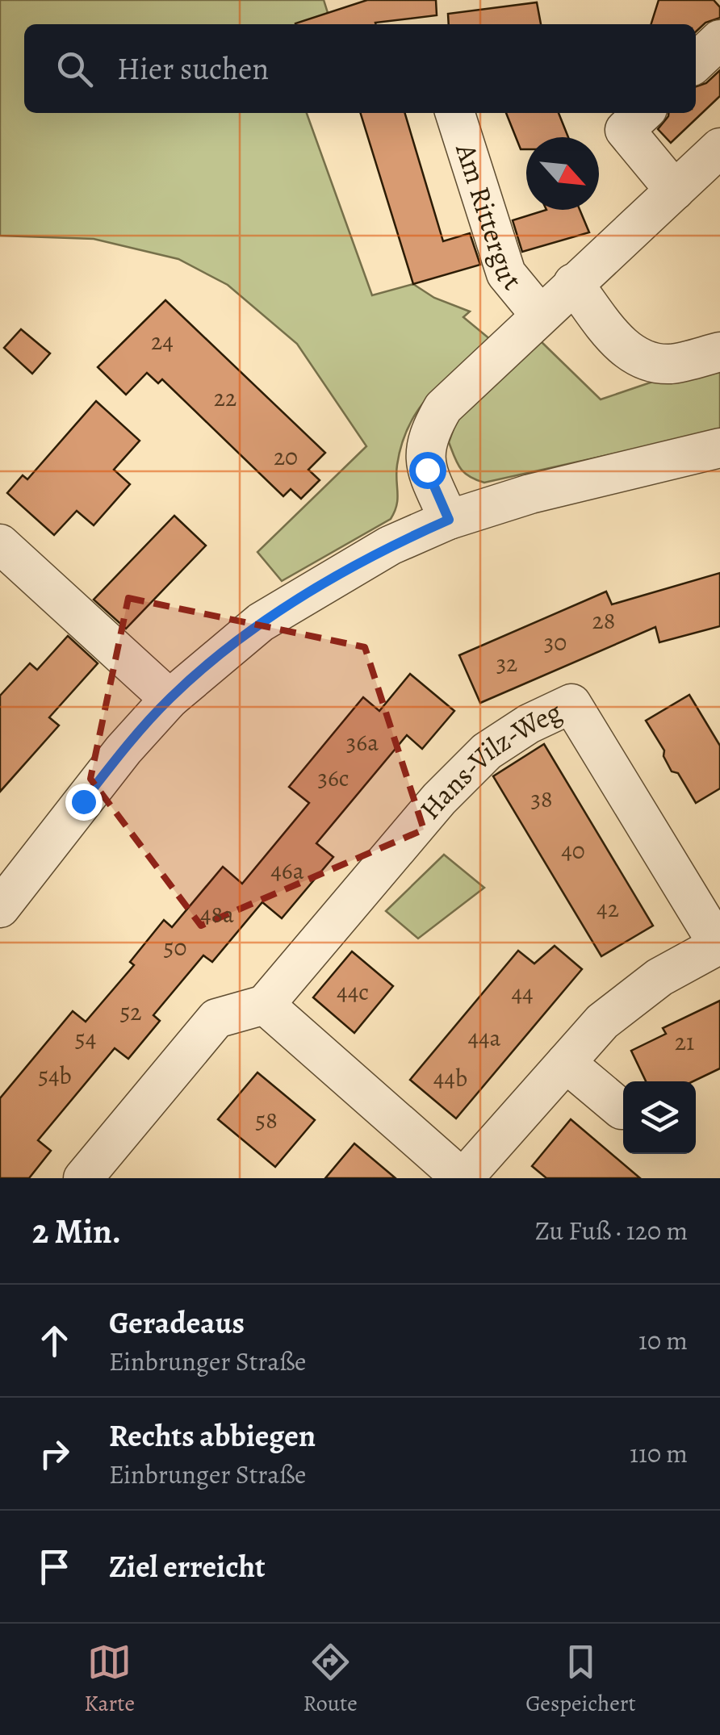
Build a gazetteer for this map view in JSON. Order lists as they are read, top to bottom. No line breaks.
{"streets":{"street":["Am Rittergut","Hans-Vilz-Weg"]},"house_numbers":["24","22","20","28","30","32","36a","36c","38","40","46a","42","48a","50","44c","44","52","44a","54","21","54b","44b","58"],"north":"bottom right","page":{"search":"Hier suchen","heading":["2 Min.","Zu Fuß · 120 m"],"list":[["Geradeaus","Einbrunger Straße","10 m"],["Rechts abbiegen","Einbrunger Straße","110 m"],"Ziel erreicht"],"nav":["Karte","Route","Gespeichert"]}}
